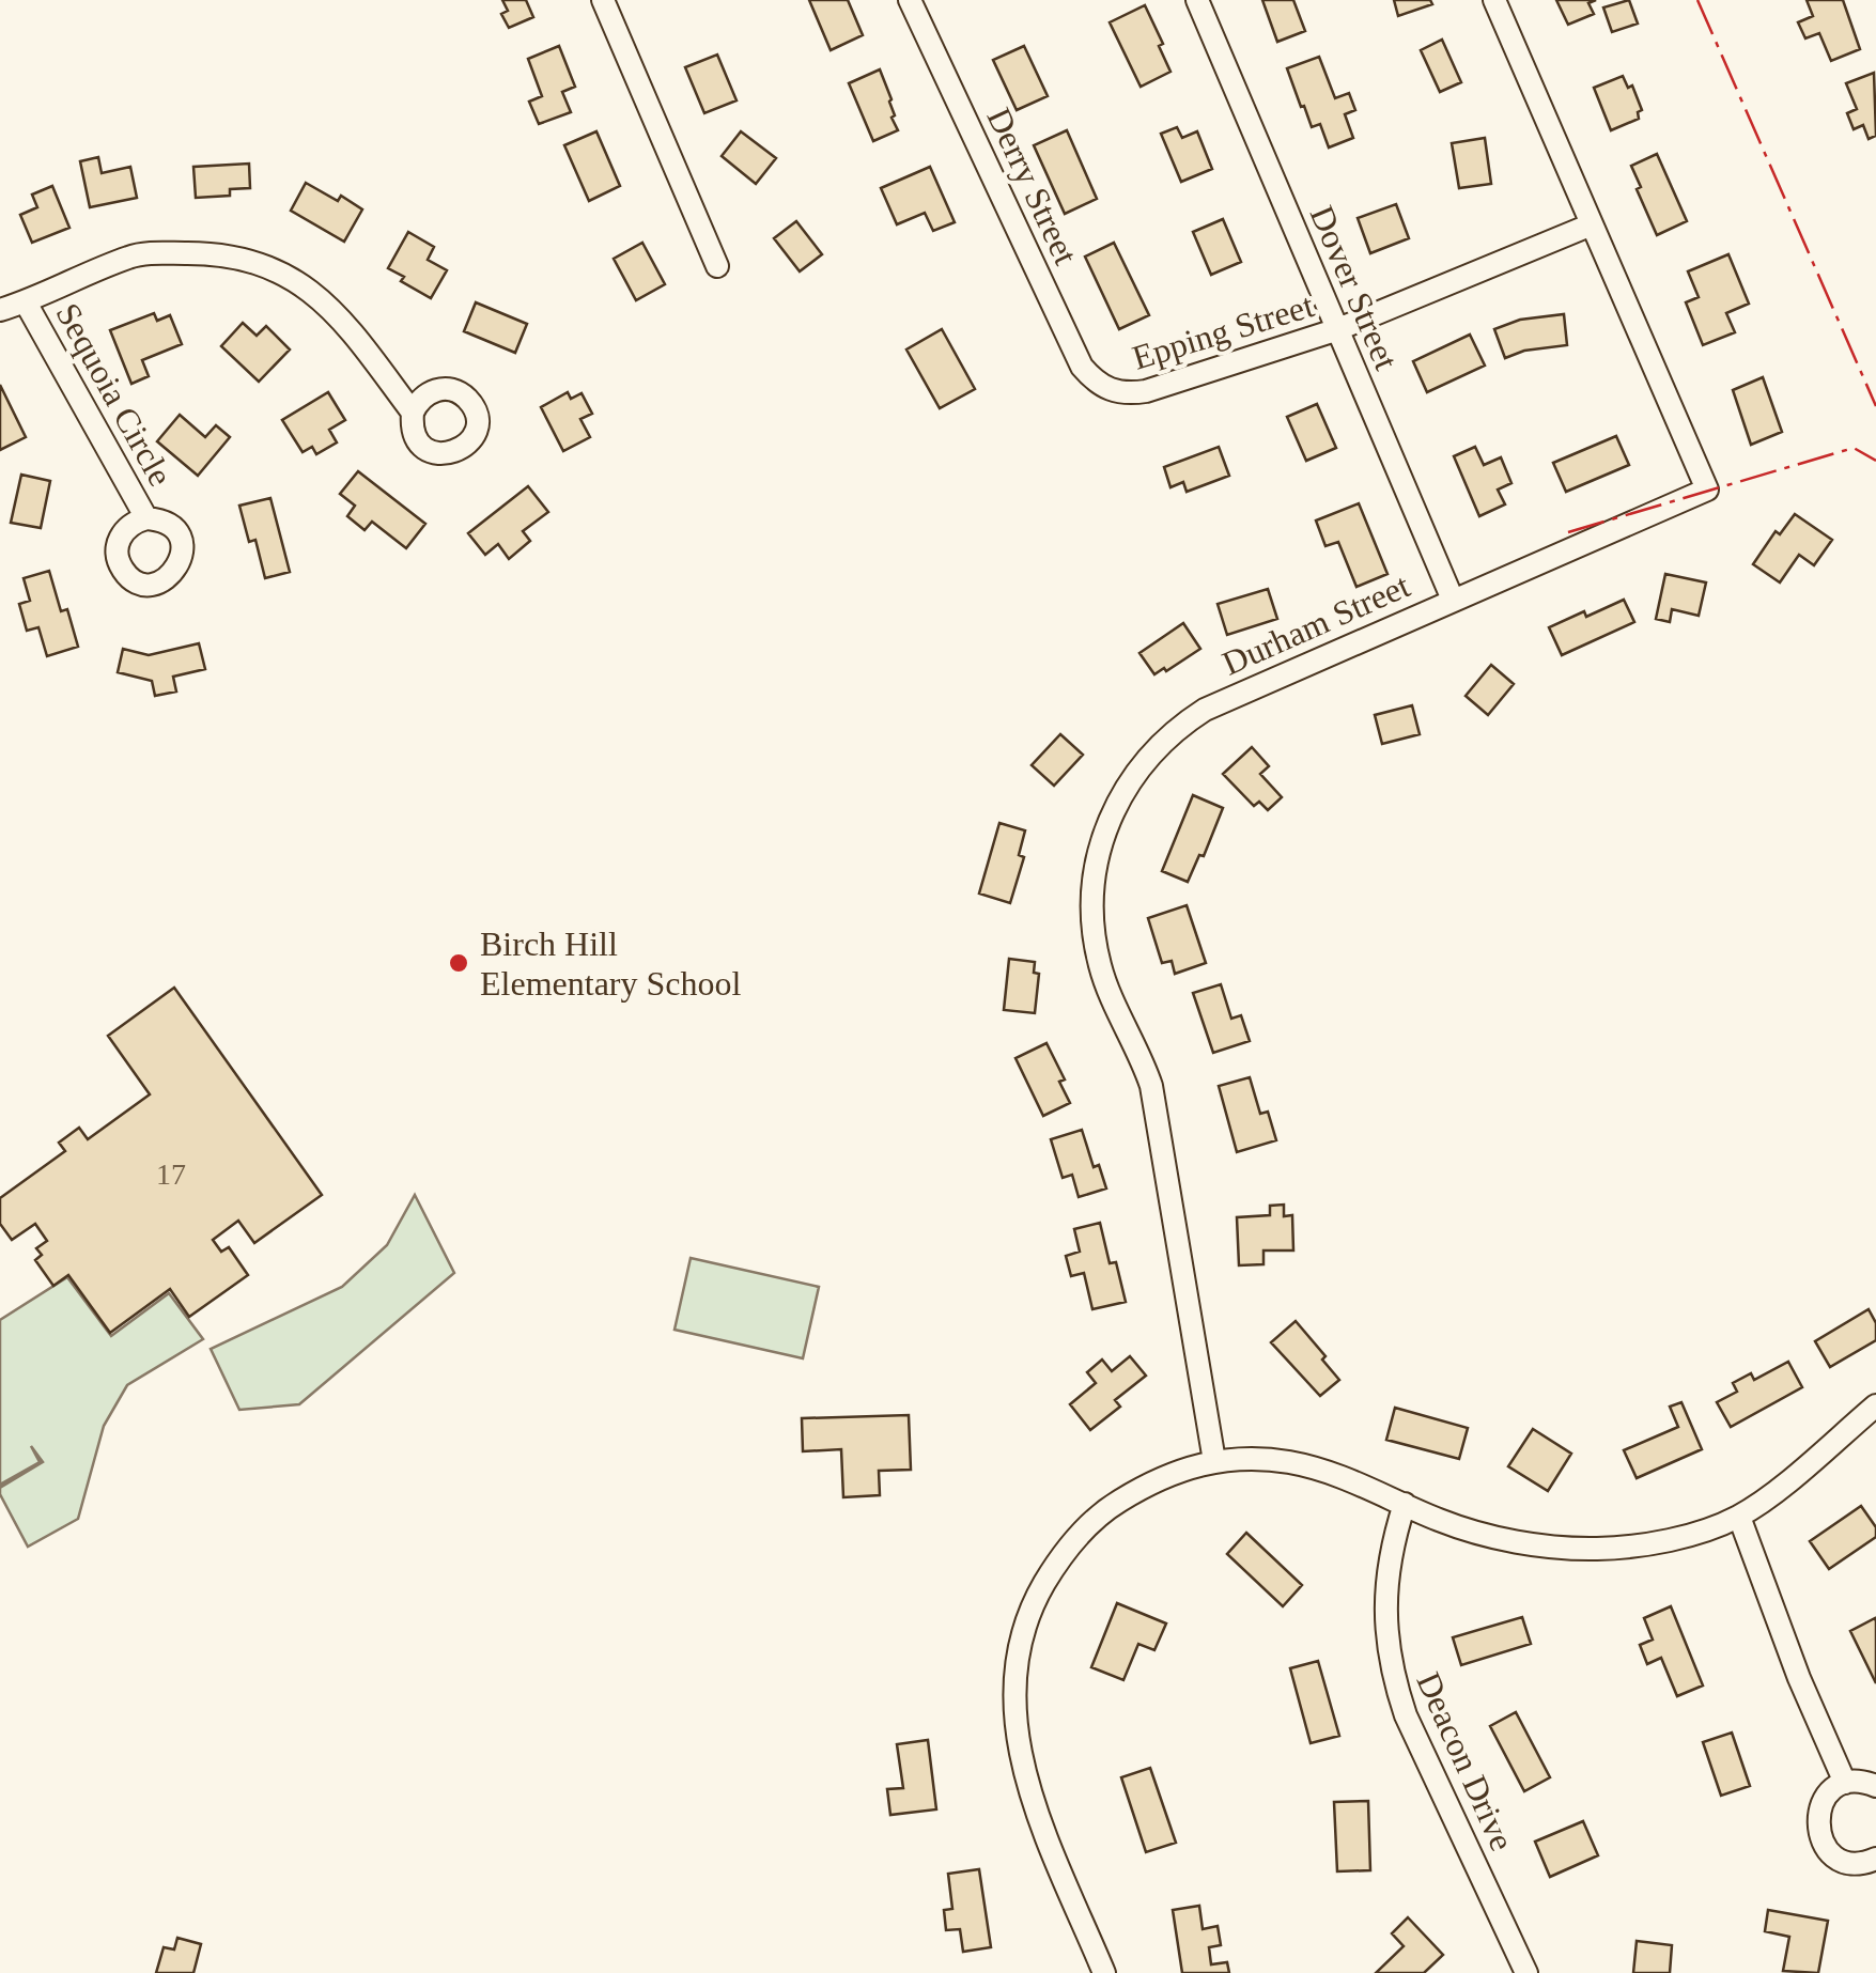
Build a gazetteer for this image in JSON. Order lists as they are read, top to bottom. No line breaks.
{"streets":{"street":["Derry Street","Dover Street","Epping Street","Sequoia Circle","Durham Street","Deacon Drive"]},"crossings":[["Derry Street","Epping Street"],["Dover Street","Epping Street"],["Dover Street","Durham Street"],["Epping Street","Durham Street"]],"places":["Birch Hill Elementary School"],"house_numbers":["17"]}
